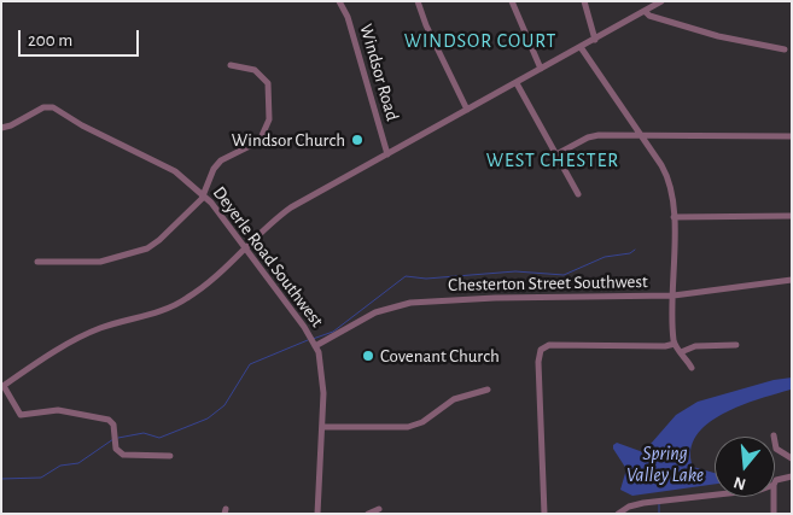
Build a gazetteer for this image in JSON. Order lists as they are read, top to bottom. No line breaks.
{"streets":{"street":["Windsor Road","Deyerle Road Southwest","Chesterton Street Southwest"]},"crossings":[["Deyerle Road Southwest","Chesterton Street Southwest"]],"districts":["WINDSOR COURT","WEST CHESTER"],"water":["Spring Valley Lake"],"places":["Windsor Church","Covenant Church"],"scale_bar":"200 m","north":"bottom"}
